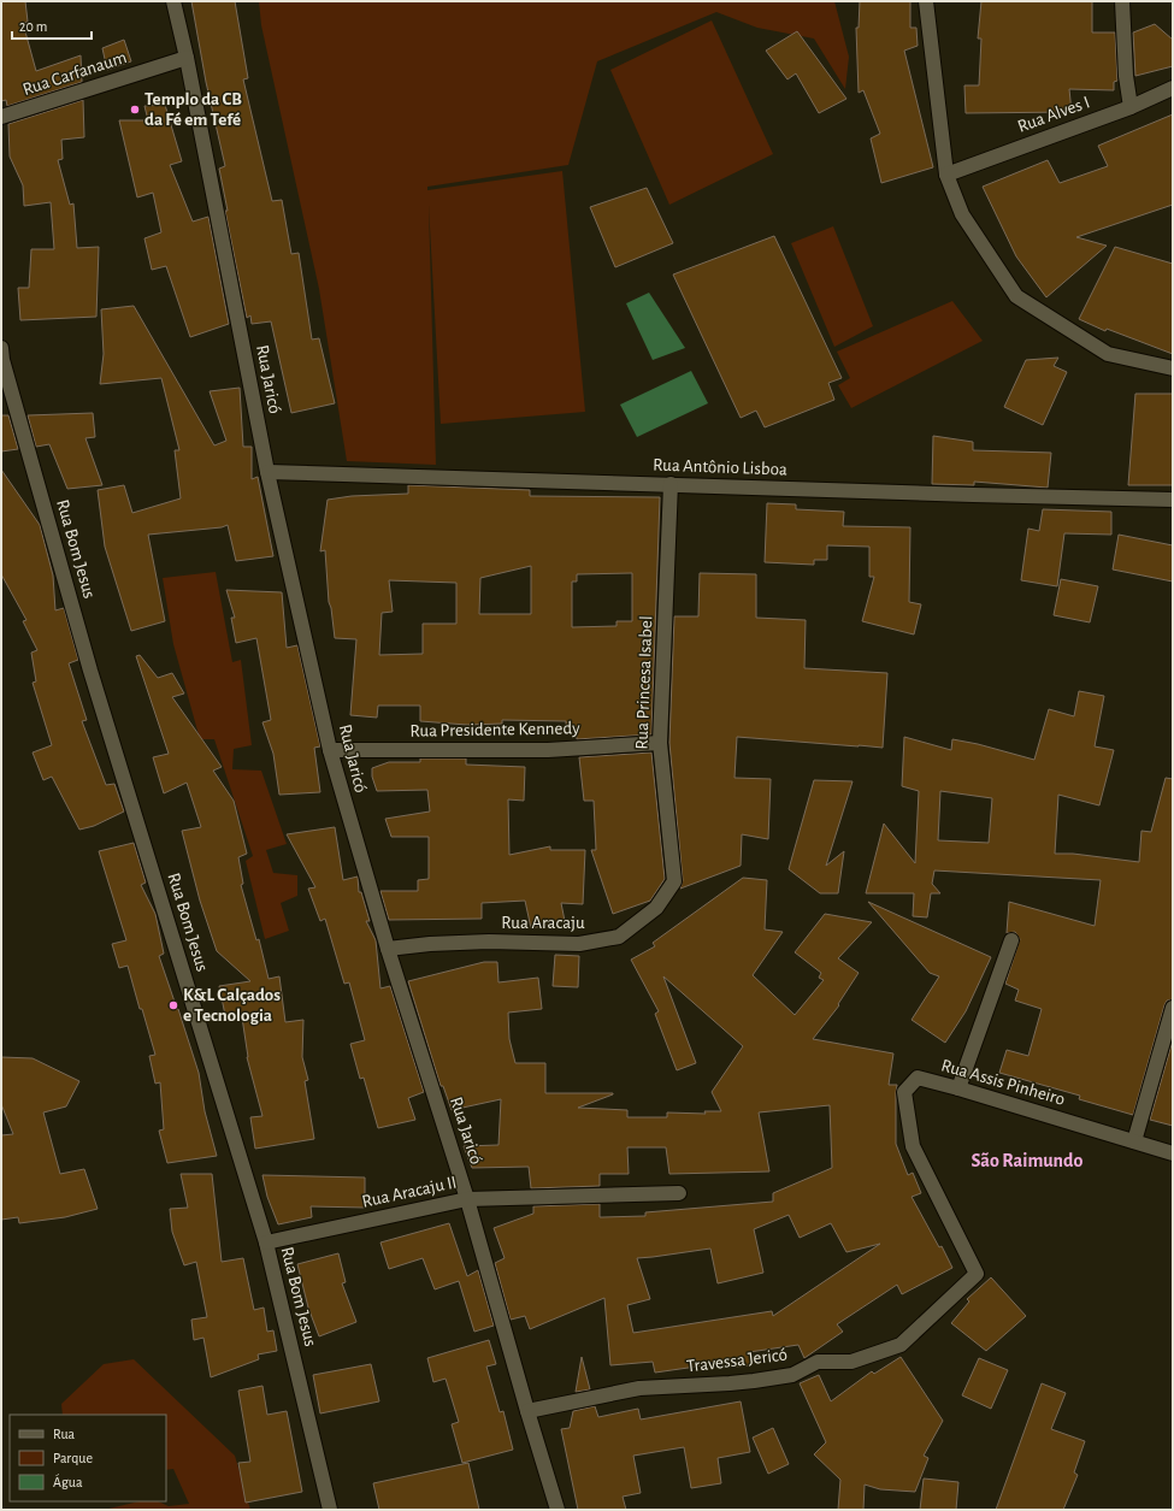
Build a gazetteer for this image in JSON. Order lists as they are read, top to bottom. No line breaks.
{"streets":{"street":["Rua Carfanaum","Rua Alves I","Rua Jaricó","Rua Antônio Lisboa","Rua Bom Jesus","Rua Princesa Isabel","Rua Presidente Kennedy","Rua Aracaju","Rua Assis Pinheiro","Rua Aracaju II","Travessa Jericó"]},"crossings":[["Rua Carfanaum","Rua Jaricó"],["Rua Jaricó","Rua Antônio Lisboa"],["Rua Jaricó","Rua Presidente Kennedy"],["Rua Jaricó","Rua Aracaju"],["Rua Jaricó","Rua Aracaju II"],["Rua Jaricó","Travessa Jericó"],["Rua Antônio Lisboa","Rua Princesa Isabel"],["Rua Bom Jesus","Rua Aracaju II"],["Rua Princesa Isabel","Rua Presidente Kennedy"],["Rua Princesa Isabel","Rua Aracaju"],["Rua Assis Pinheiro","Travessa Jericó"]],"districts":["São Raimundo"],"places":["Templo da CB da Fé em Tefé","K&L Calçados e Tecnologia"],"legend":["Rua","Parque","Água"],"scale_bar":"20 m"}
